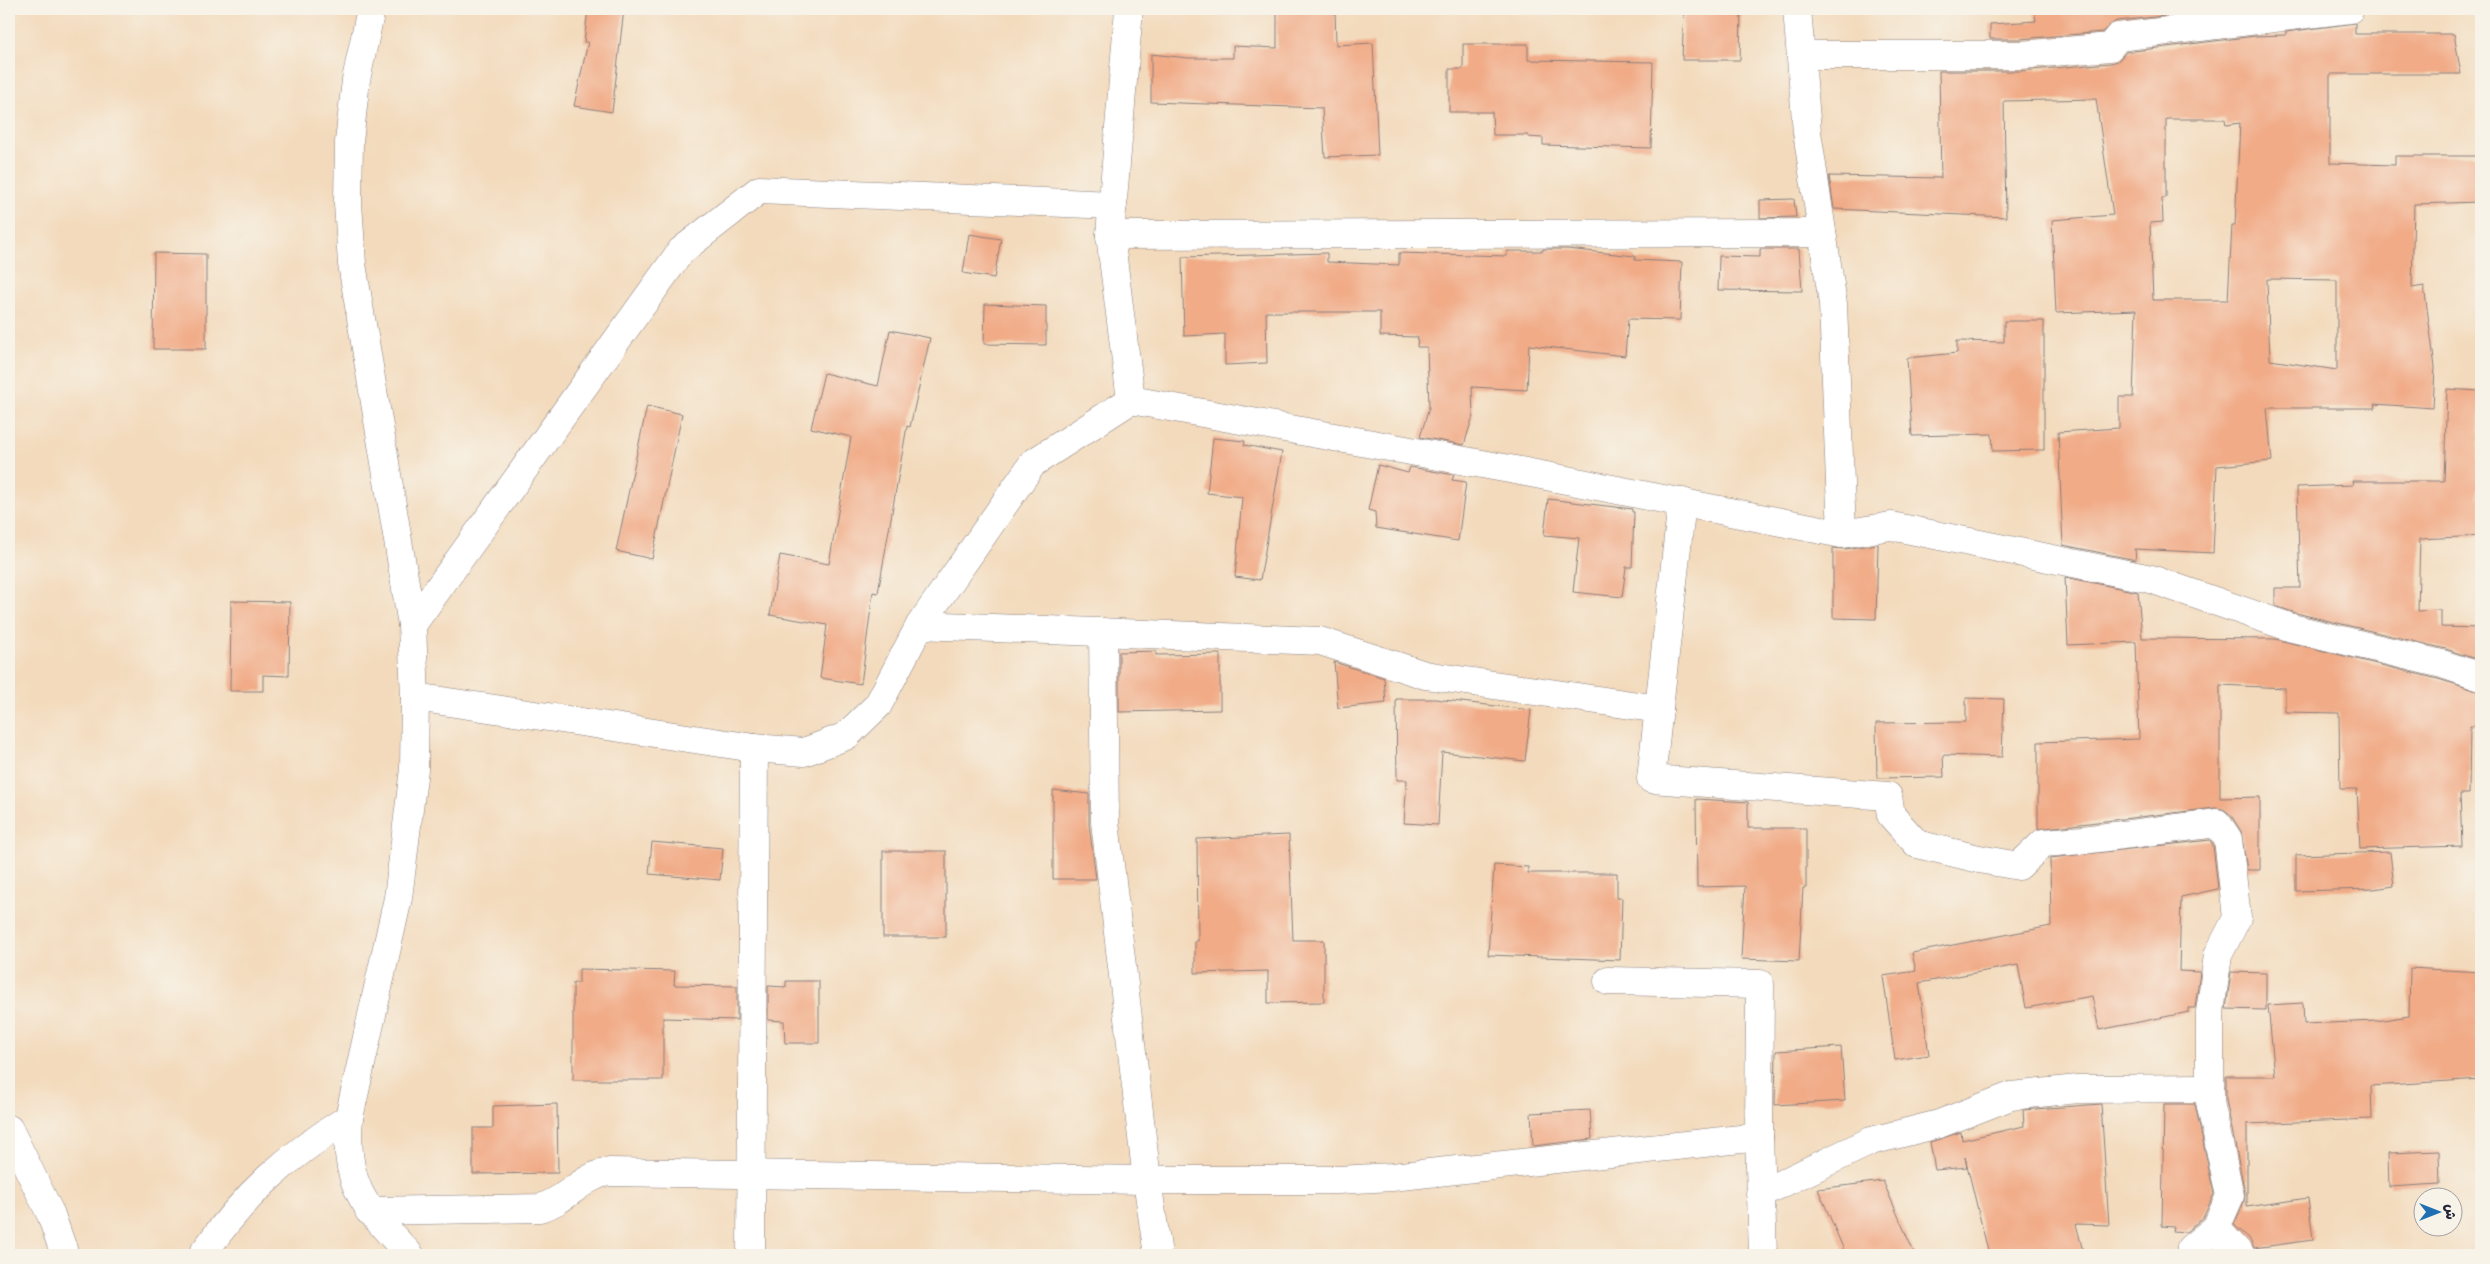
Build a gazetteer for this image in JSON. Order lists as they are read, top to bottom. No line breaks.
{"north":"right"}
